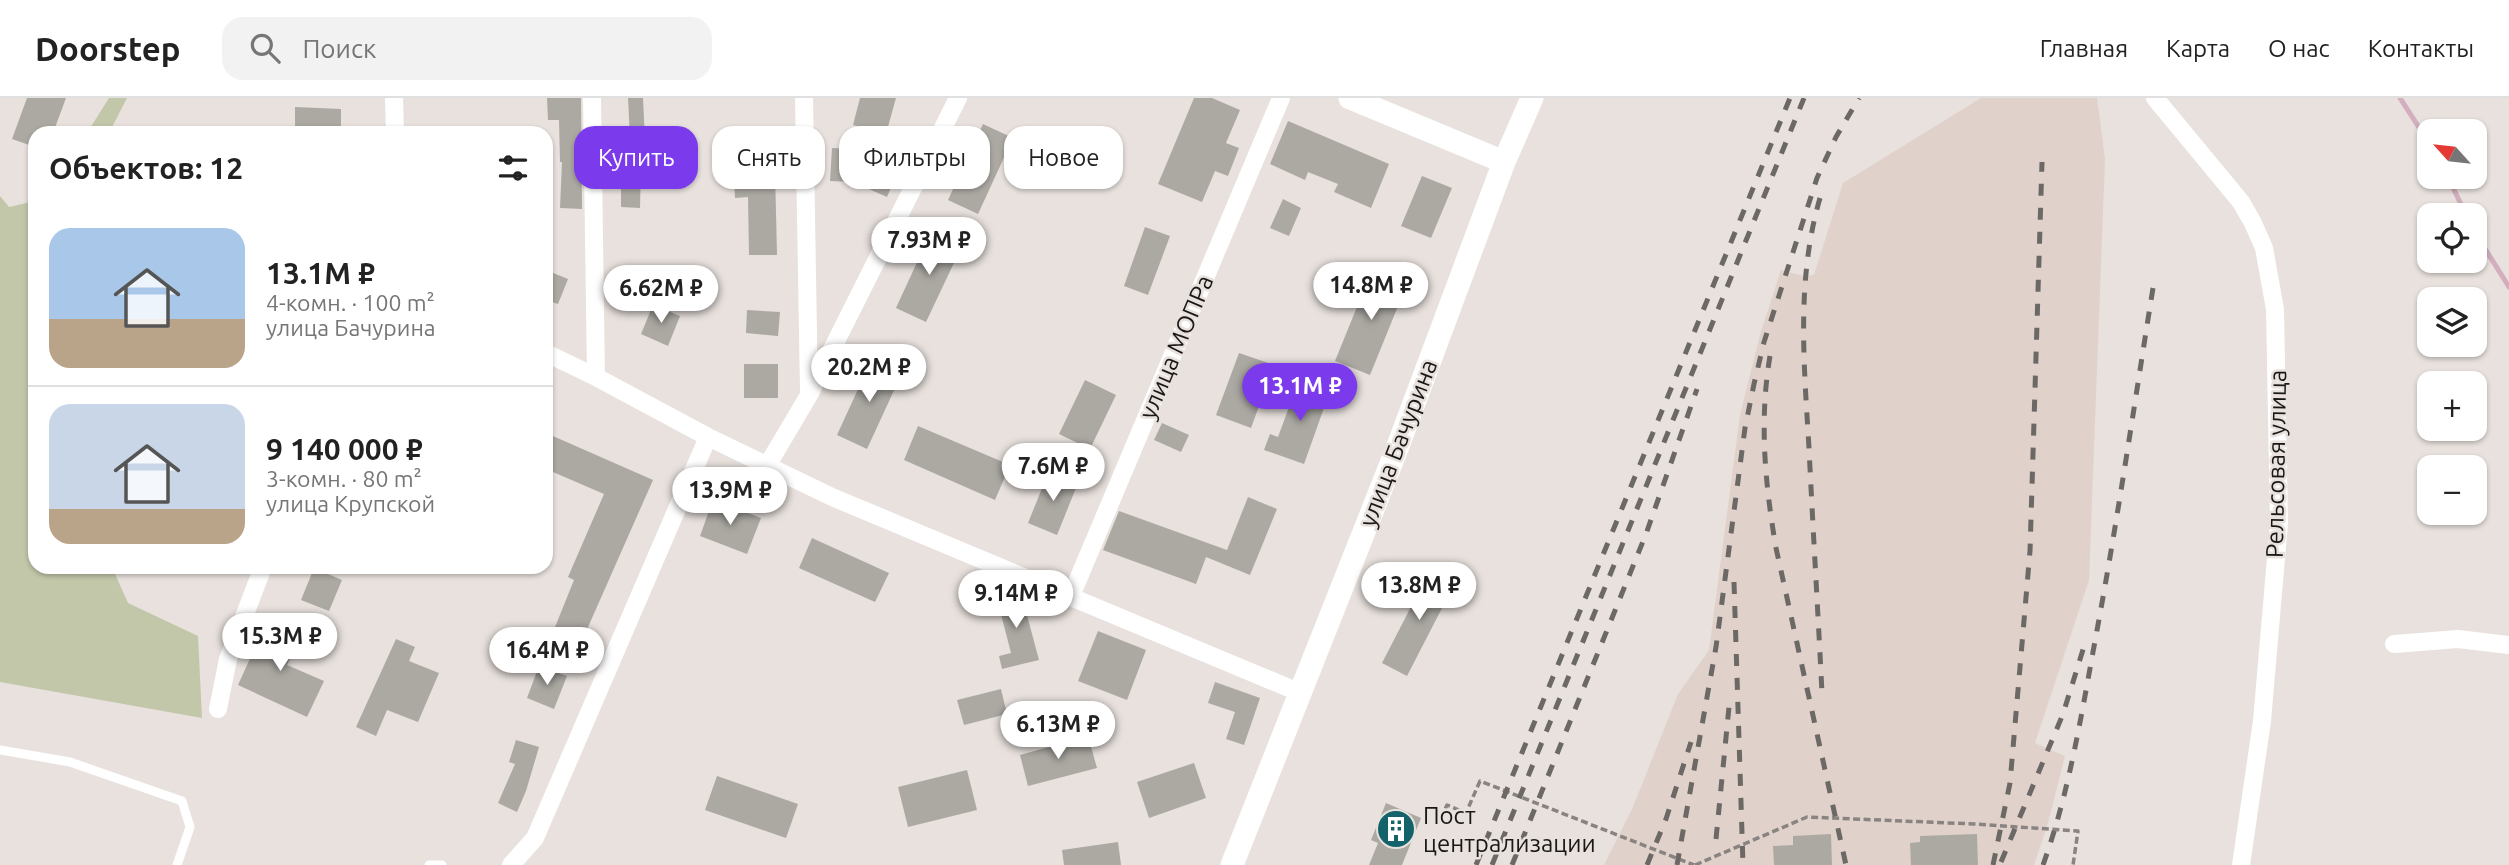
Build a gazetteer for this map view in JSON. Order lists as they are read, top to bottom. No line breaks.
{"streets":{"street":["улица МОПРа","улица Бачурина","Рельсовая улица"]},"places":{"building":["Пост централизации"]},"north":"top left","page":{"header":"Doorstep","search":"Поиск","nav":["Главная","Карта","О нас","Контакты"],"map_buttons":["+","−"],"chip":["Купить","Снять","Фильтры","Новое"],"heading":"Объектов: 12","list":[{"name":"13.1M ₽","note":"4-комн. · 100 m² · улица Бачурина"},{"name":"9 140 000 ₽","note":"3-комн. · 80 m² · улица Крупской"}],"price":["7.93M ₽","14.8M ₽","6.62M ₽","20.2M ₽","13.1M ₽","7.6M ₽","13.9M ₽","13.8M ₽","9.14M ₽","15.3M ₽","16.4M ₽","6.13M ₽"]}}
